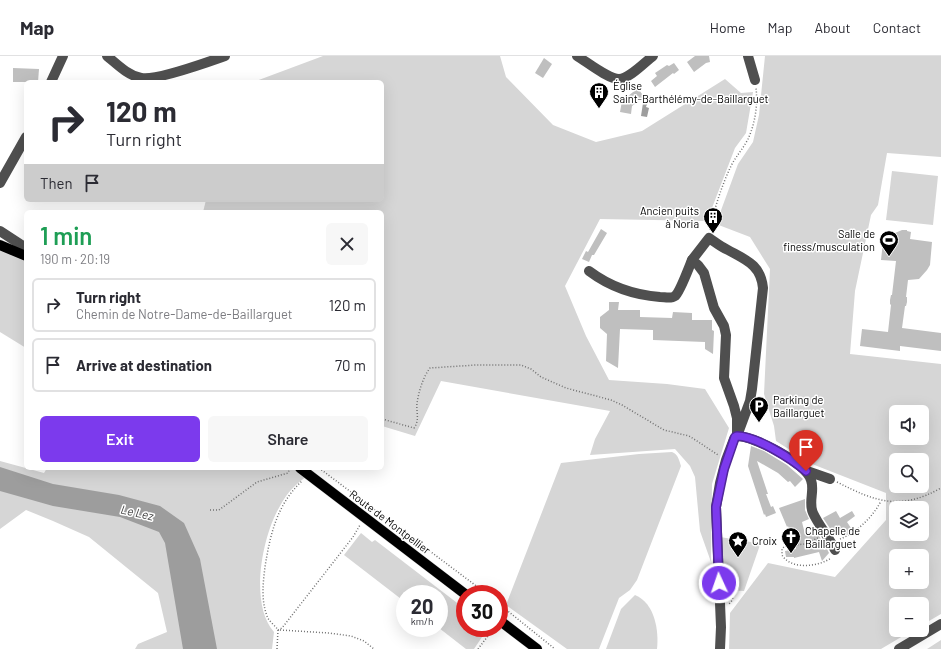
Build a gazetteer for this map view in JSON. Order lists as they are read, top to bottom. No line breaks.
{"streets":{"main road":["Route de Montpellier"]},"water":["Le Lez"],"places":{"building":["Église Saint-Barthélémy-de-Baillarguet","Ancien puits à Noria"],"sports":["Salle de finess/musculation"],"parking":["Parking de Baillarguet"],"church":["Chapelle de Baillarguet"],"place":["Croix"]},"page":{"header":"Map","nav":["Home","Map","About","Contact"],"turn":["120 m","Turn right"],"then":"Then","heading":["1 min","190 m · 20:19"],"list":[{"name":"Turn right","note":"Chemin de Notre-Dame-de-Baillarguet","value":"120 m"},{"name":"Arrive at destination","value":"70 m"}],"map_buttons":["+","−"],"buttons":["Exit","Share"],"speed":"20 km/h","limit":"30"}}
